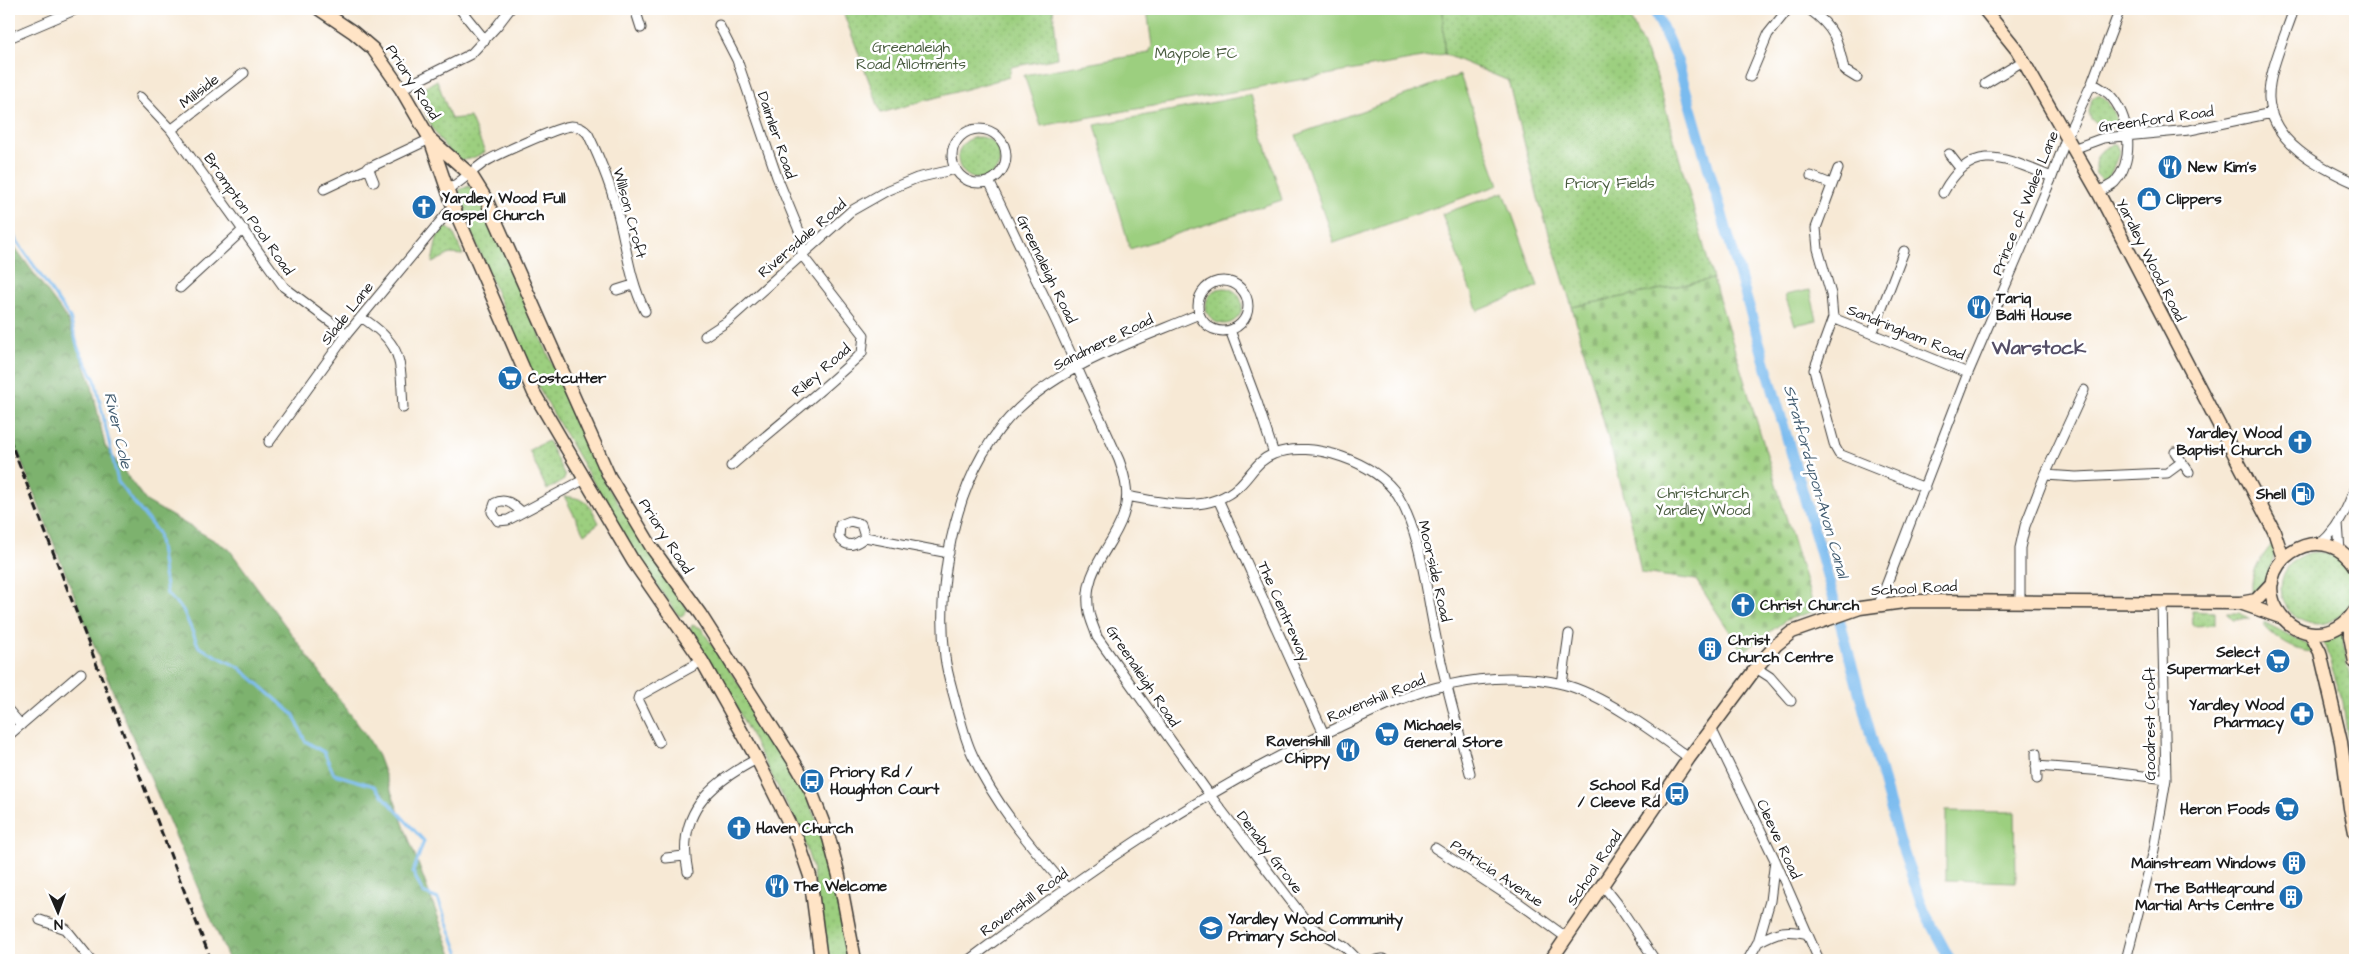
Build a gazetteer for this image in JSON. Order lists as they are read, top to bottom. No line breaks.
{"streets":{"street":["Priory Road","Millside","Greenford Road","Daimler Road","Prince of Wales Lane","Willson Croft","Brompton Pool Road","Riversdale Road","Yardley Wood Road","Greenaleigh Road","Slade Lane","Sandringham Road","Sandmere Road","Riley Road","Moorside Road","School Road","The Centreway","Ravenshill Road","Goodrest Croft","Cleeve Road","Denaby Grove","Patricia Avenue"]},"crossings":[["Priory Road","Willson Croft"],["Priory Road","Slade Lane"],["Millside","Brompton Pool Road"],["Greenford Road","Yardley Wood Road"],["Daimler Road","Riversdale Road"],["Daimler Road","Riley Road"],["Prince of Wales Lane","Yardley Wood Road"],["Prince of Wales Lane","Sandringham Road"],["Prince of Wales Lane","School Road"],["Brompton Pool Road","Slade Lane"],["Riversdale Road","Greenaleigh Road"],["Riversdale Road","Riley Road"],["Greenaleigh Road","Sandmere Road"],["Greenaleigh Road","Ravenshill Road"],["Greenaleigh Road","Denaby Grove"],["Sandmere Road","Ravenshill Road"],["Moorside Road","Ravenshill Road"],["School Road","Ravenshill Road"],["School Road","Goodrest Croft"],["School Road","Cleeve Road"],["School Road","Patricia Avenue"],["The Centreway","Ravenshill Road"],["Ravenshill Road","Denaby Grove"]],"districts":["Warstock"],"water":["River Cole","Stratford-upon-Avon Canal"],"parks":["Greenaleigh Road Allotments","Maypole FC","Priory Fields","Christchurch Yardley Wood"],"places":{"restaurant":["New Kim's","Tariq Balti House","Ravenshill Chippy","The Welcome"],"shop":["Clippers"],"church":["Yardley Wood Full Gospel Church","Yardley Wood Baptist Church","Christ Church","Haven Church"],"supermarket":["Costcutter","Select Supermarket","Michaels General Store","Heron Foods"],"fuel station":["Shell"],"building":["Christ Church Centre","Mainstream Windows","The Battleground Martial Arts Centre"],"pharmacy":["Yardley Wood Pharmacy"],"bus stop":["Priory Rd / Houghton Court","School Rd / Cleeve Rd"],"school or university":["Yardley Wood Community Primary School"]},"north":"bottom"}
